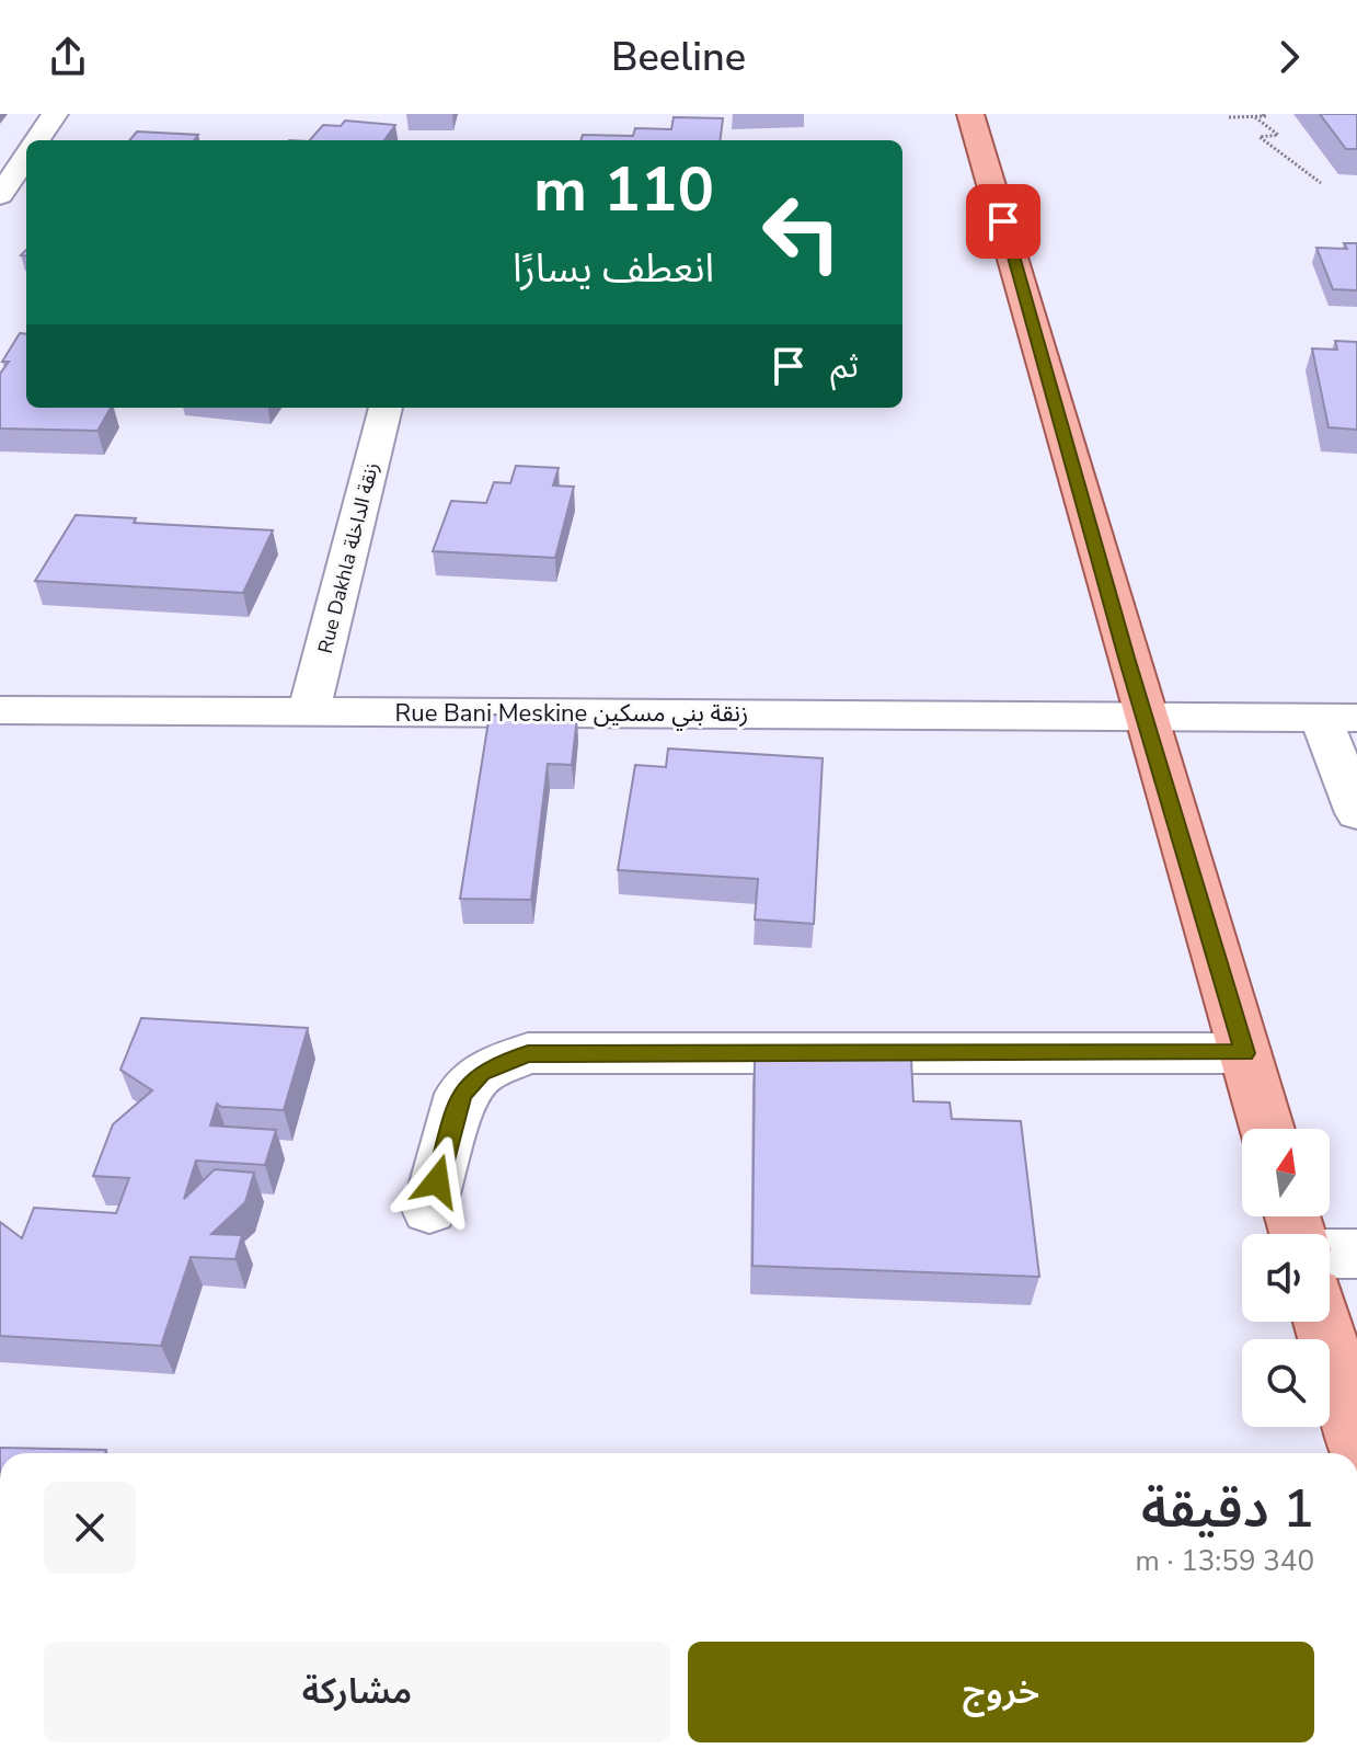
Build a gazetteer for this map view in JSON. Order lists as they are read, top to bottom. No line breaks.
{"streets":{"street":["Rue Dakhla زنقة الداخلة","Rue Bani Meskine زنقة بني مسكين"]},"crossings":[["Rue Dakhla زنقة الداخلة","Rue Bani Meskine زنقة بني مسكين"]],"north":"top","page":{"header":"Beeline","turn":["110 m","انعطف يسارًا"],"then":"ثم","heading":["1 دقيقة","340 m · 13:59"],"buttons":["خروج","مشاركة"]}}
